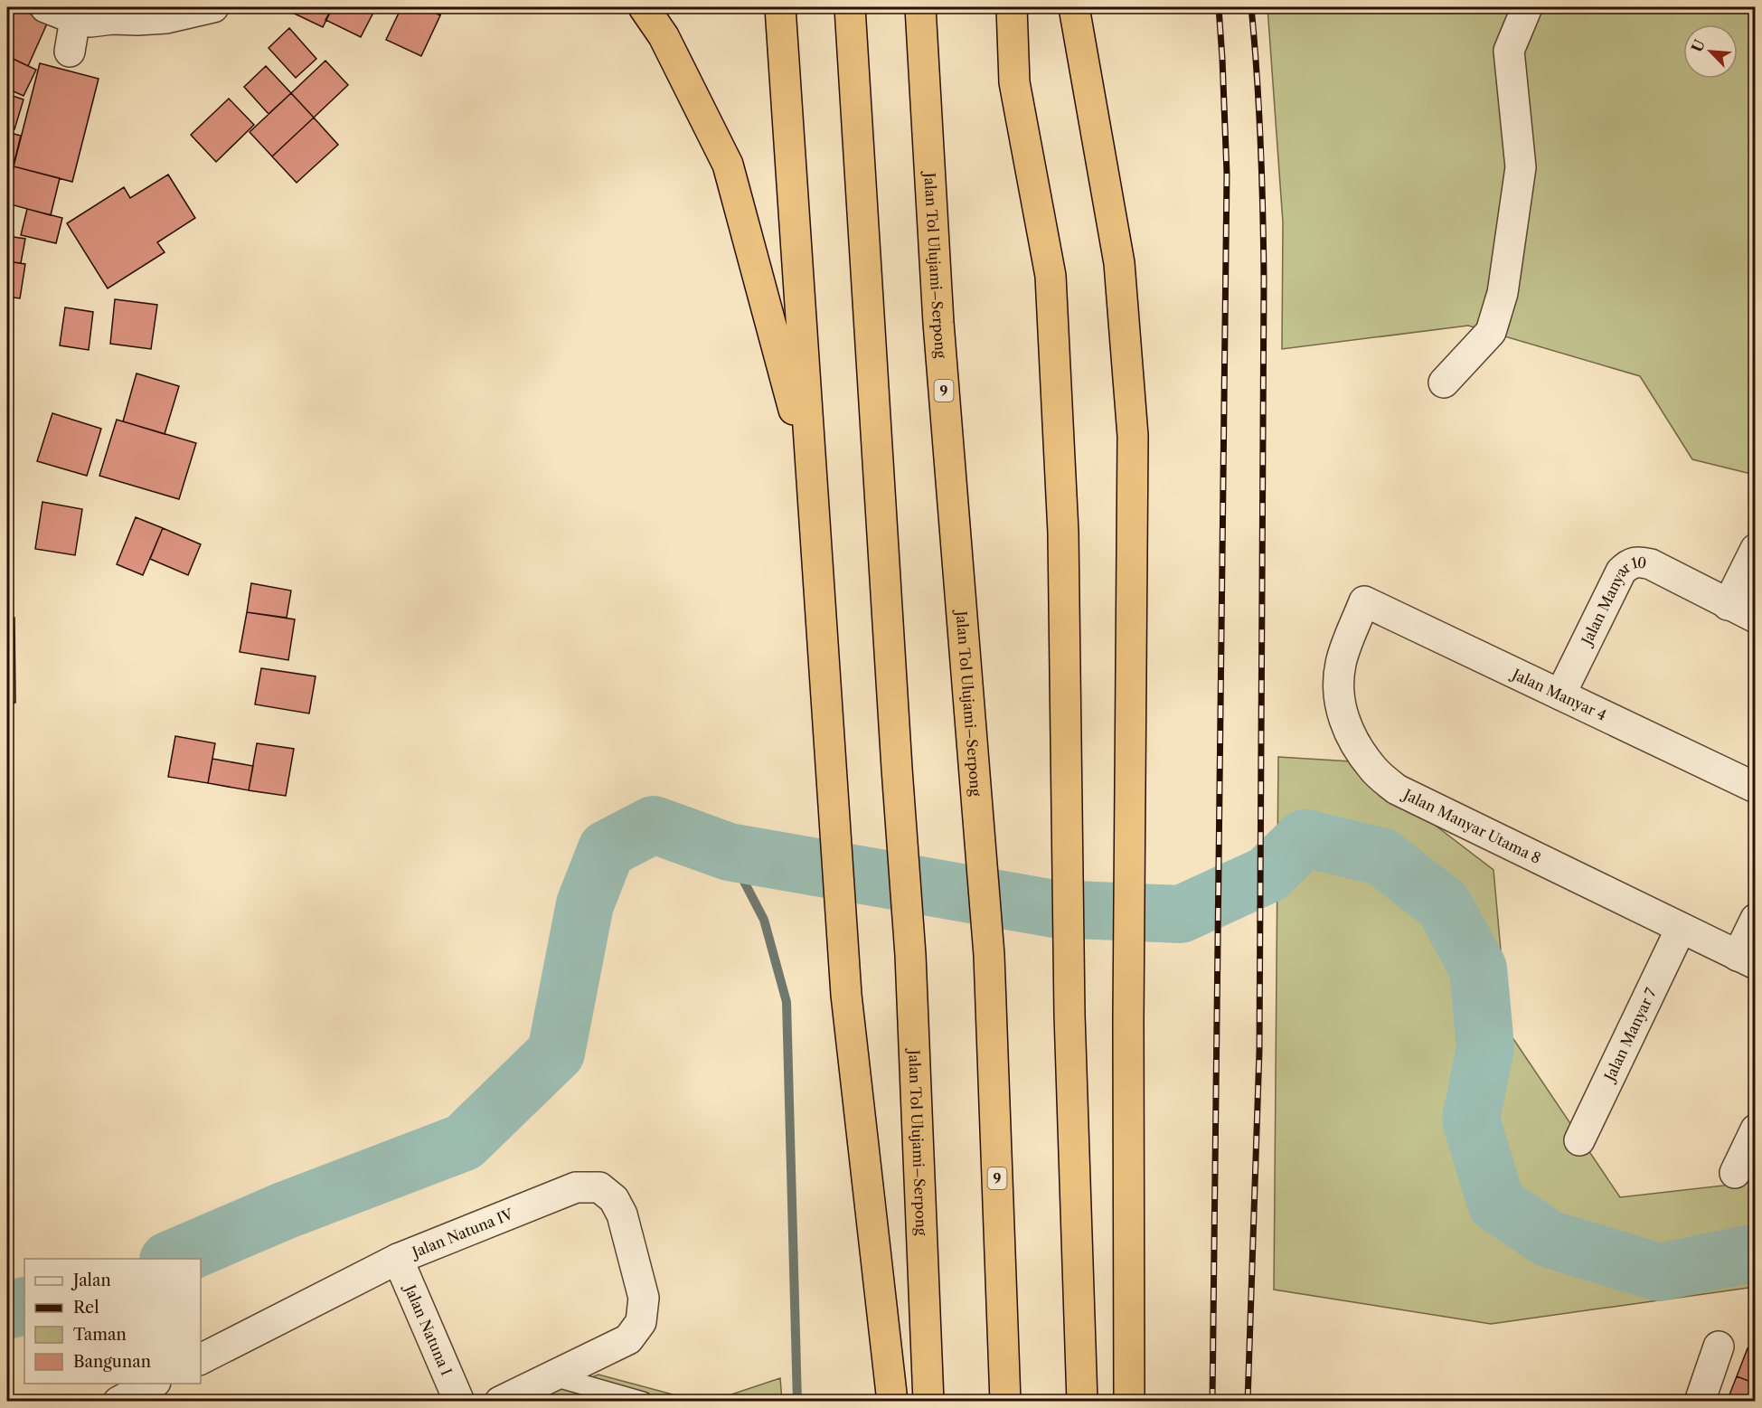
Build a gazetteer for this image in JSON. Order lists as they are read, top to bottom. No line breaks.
{"streets":{"highway":["Jalan Tol Ulujami–Serpong","9"],"street":["Jalan Manyar 10","Jalan Manyar 4","Jalan Manyar Utama 8","Jalan Manyar 7","Jalan Natuna IV","Jalan Natuna I"]},"crossings":[["Jalan Manyar 10","Jalan Manyar 4"],["Jalan Manyar 4","Jalan Manyar Utama 8"],["Jalan Manyar Utama 8","Jalan Manyar 7"],["Jalan Natuna IV","Jalan Natuna I"]],"legend":["Jalan","Rel","Taman","Bangunan"],"north":"top left"}
